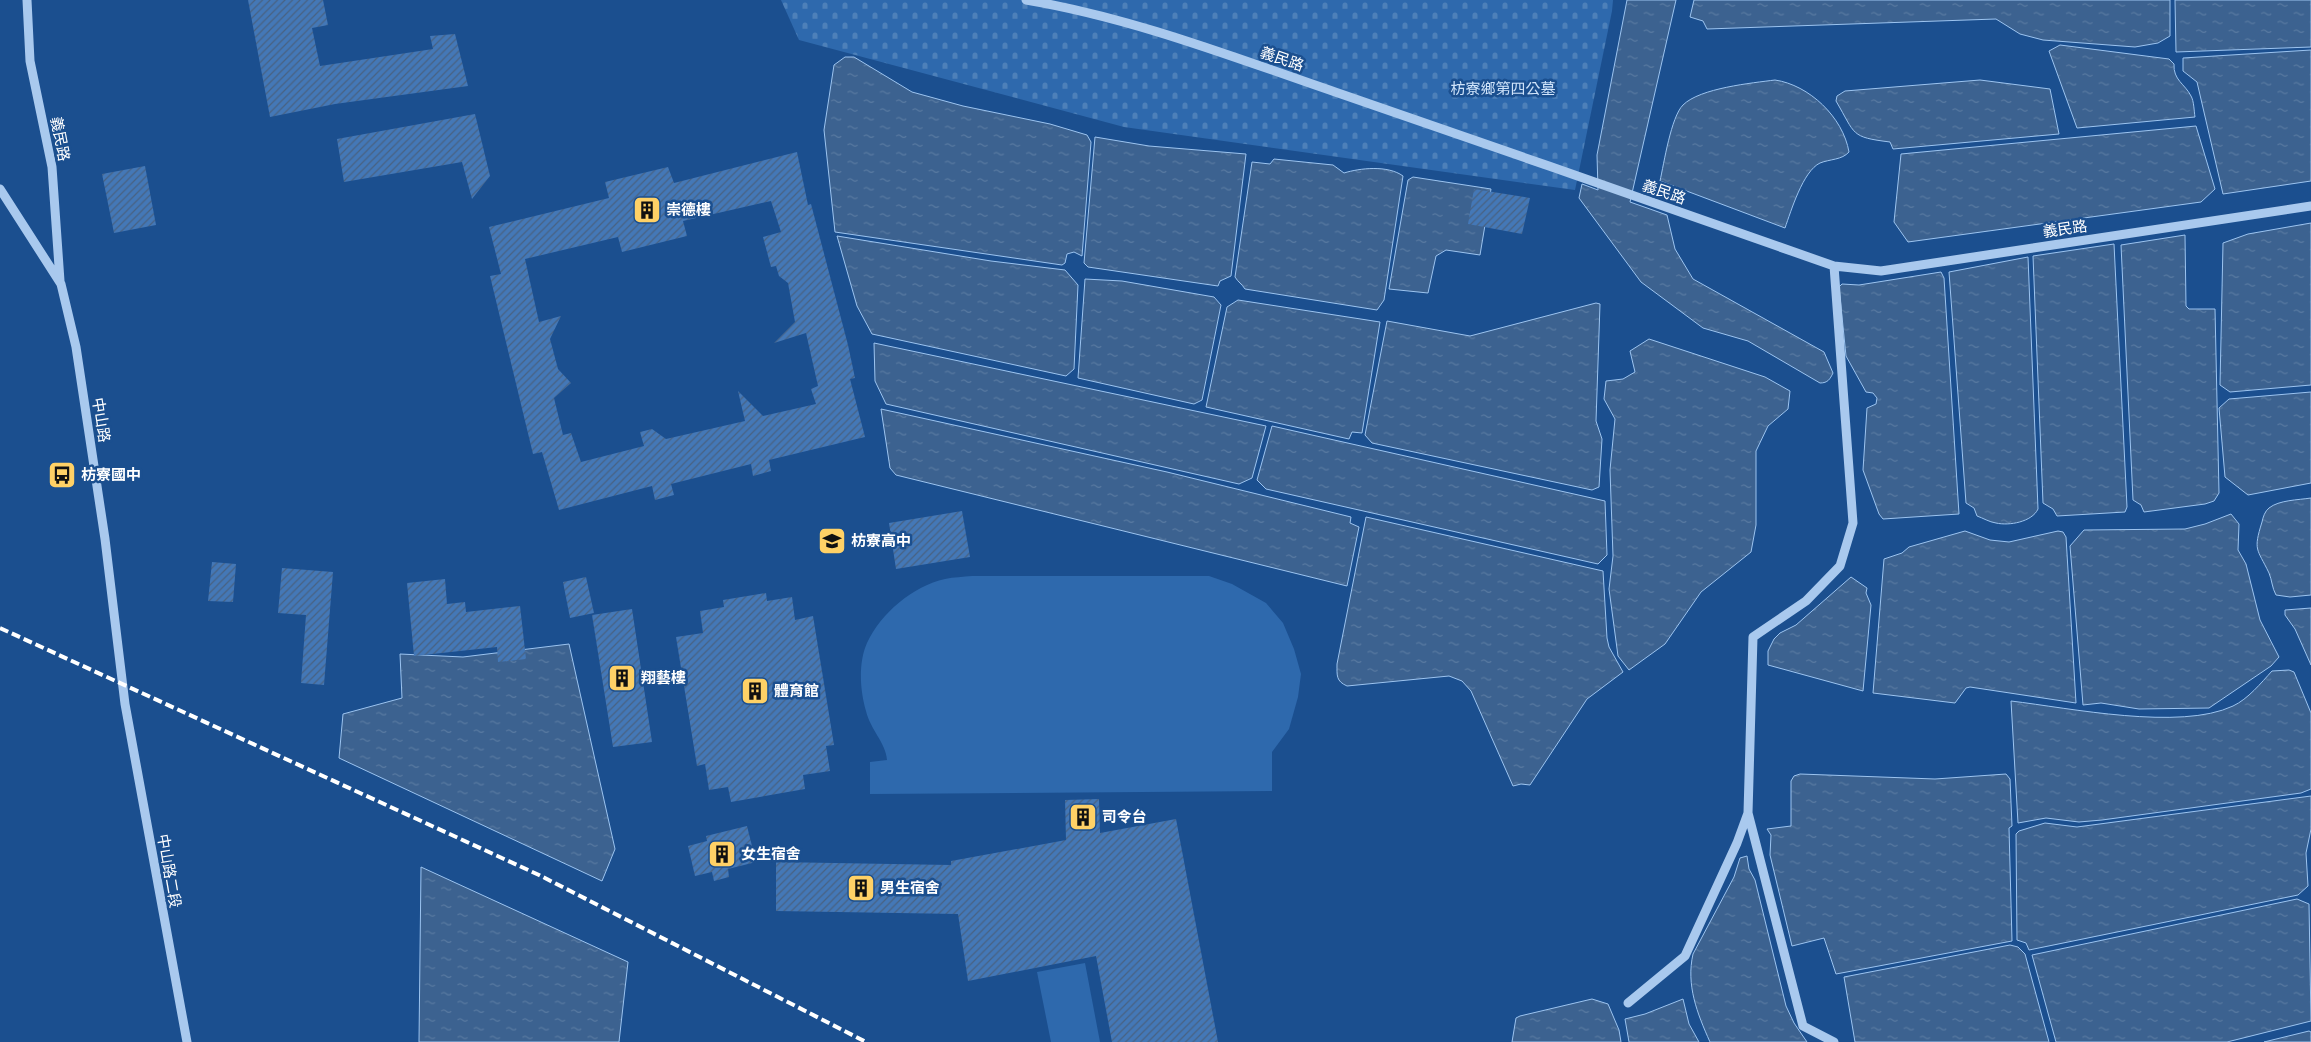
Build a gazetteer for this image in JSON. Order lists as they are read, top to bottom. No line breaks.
{"streets":{"street":["義民路","中山路","中山路二段"]},"crossings":[["義民路","中山路"],["中山路","中山路二段"]],"parks":["枋寮鄉第四公墓"],"places":{"building":["崇德樓","翔藝樓","體育館","司令台","女生宿舍","男生宿舍"],"bus stop":["枋寮國中"],"school or university":["枋寮高中"]}}
